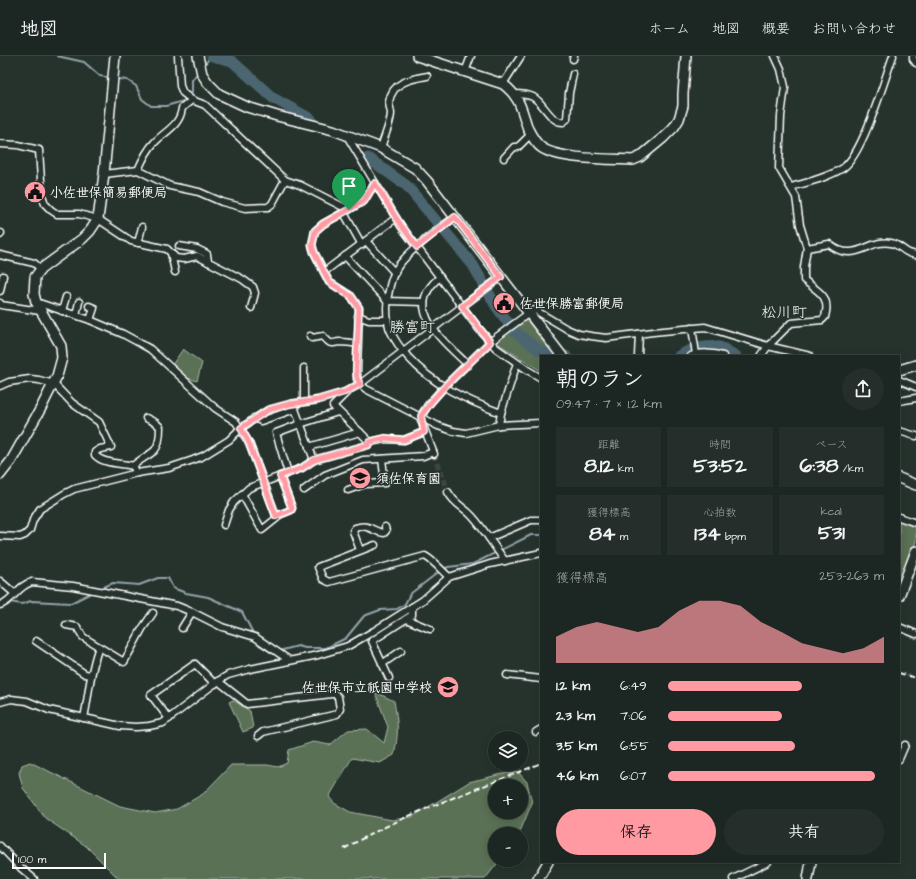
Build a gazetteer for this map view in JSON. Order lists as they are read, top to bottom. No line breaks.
{"districts":["松川町","勝富町"],"places":{"public building":["小佐世保簡易郵便局","佐世保勝富郵便局"],"school or university":["須佐保育園","佐世保市立祇園中学校"]},"scale_bar":"100 m","page":{"header":"地図","nav":["ホーム","地図","概要","お問い合わせ"],"heading":["朝のラン","09:47 · 7 × 1.2 km"],"stats":[["距離","8.12 km"],["時間","53:52"],["ペース","6:38 /km"],["獲得標高","84 m"],["心拍数","134 bpm"],["kcal","531"]],"chart":["獲得標高","253–263 m"],"list":[{"name":"1.2 km","note":"6:49"},{"name":"2.3 km","note":"7:06"},{"name":"3.5 km","note":"6:55"},{"name":"4.6 km","note":"6:07"}],"map_buttons":["+","−"],"buttons":["保存","共有"],"scale":"100 m"}}
